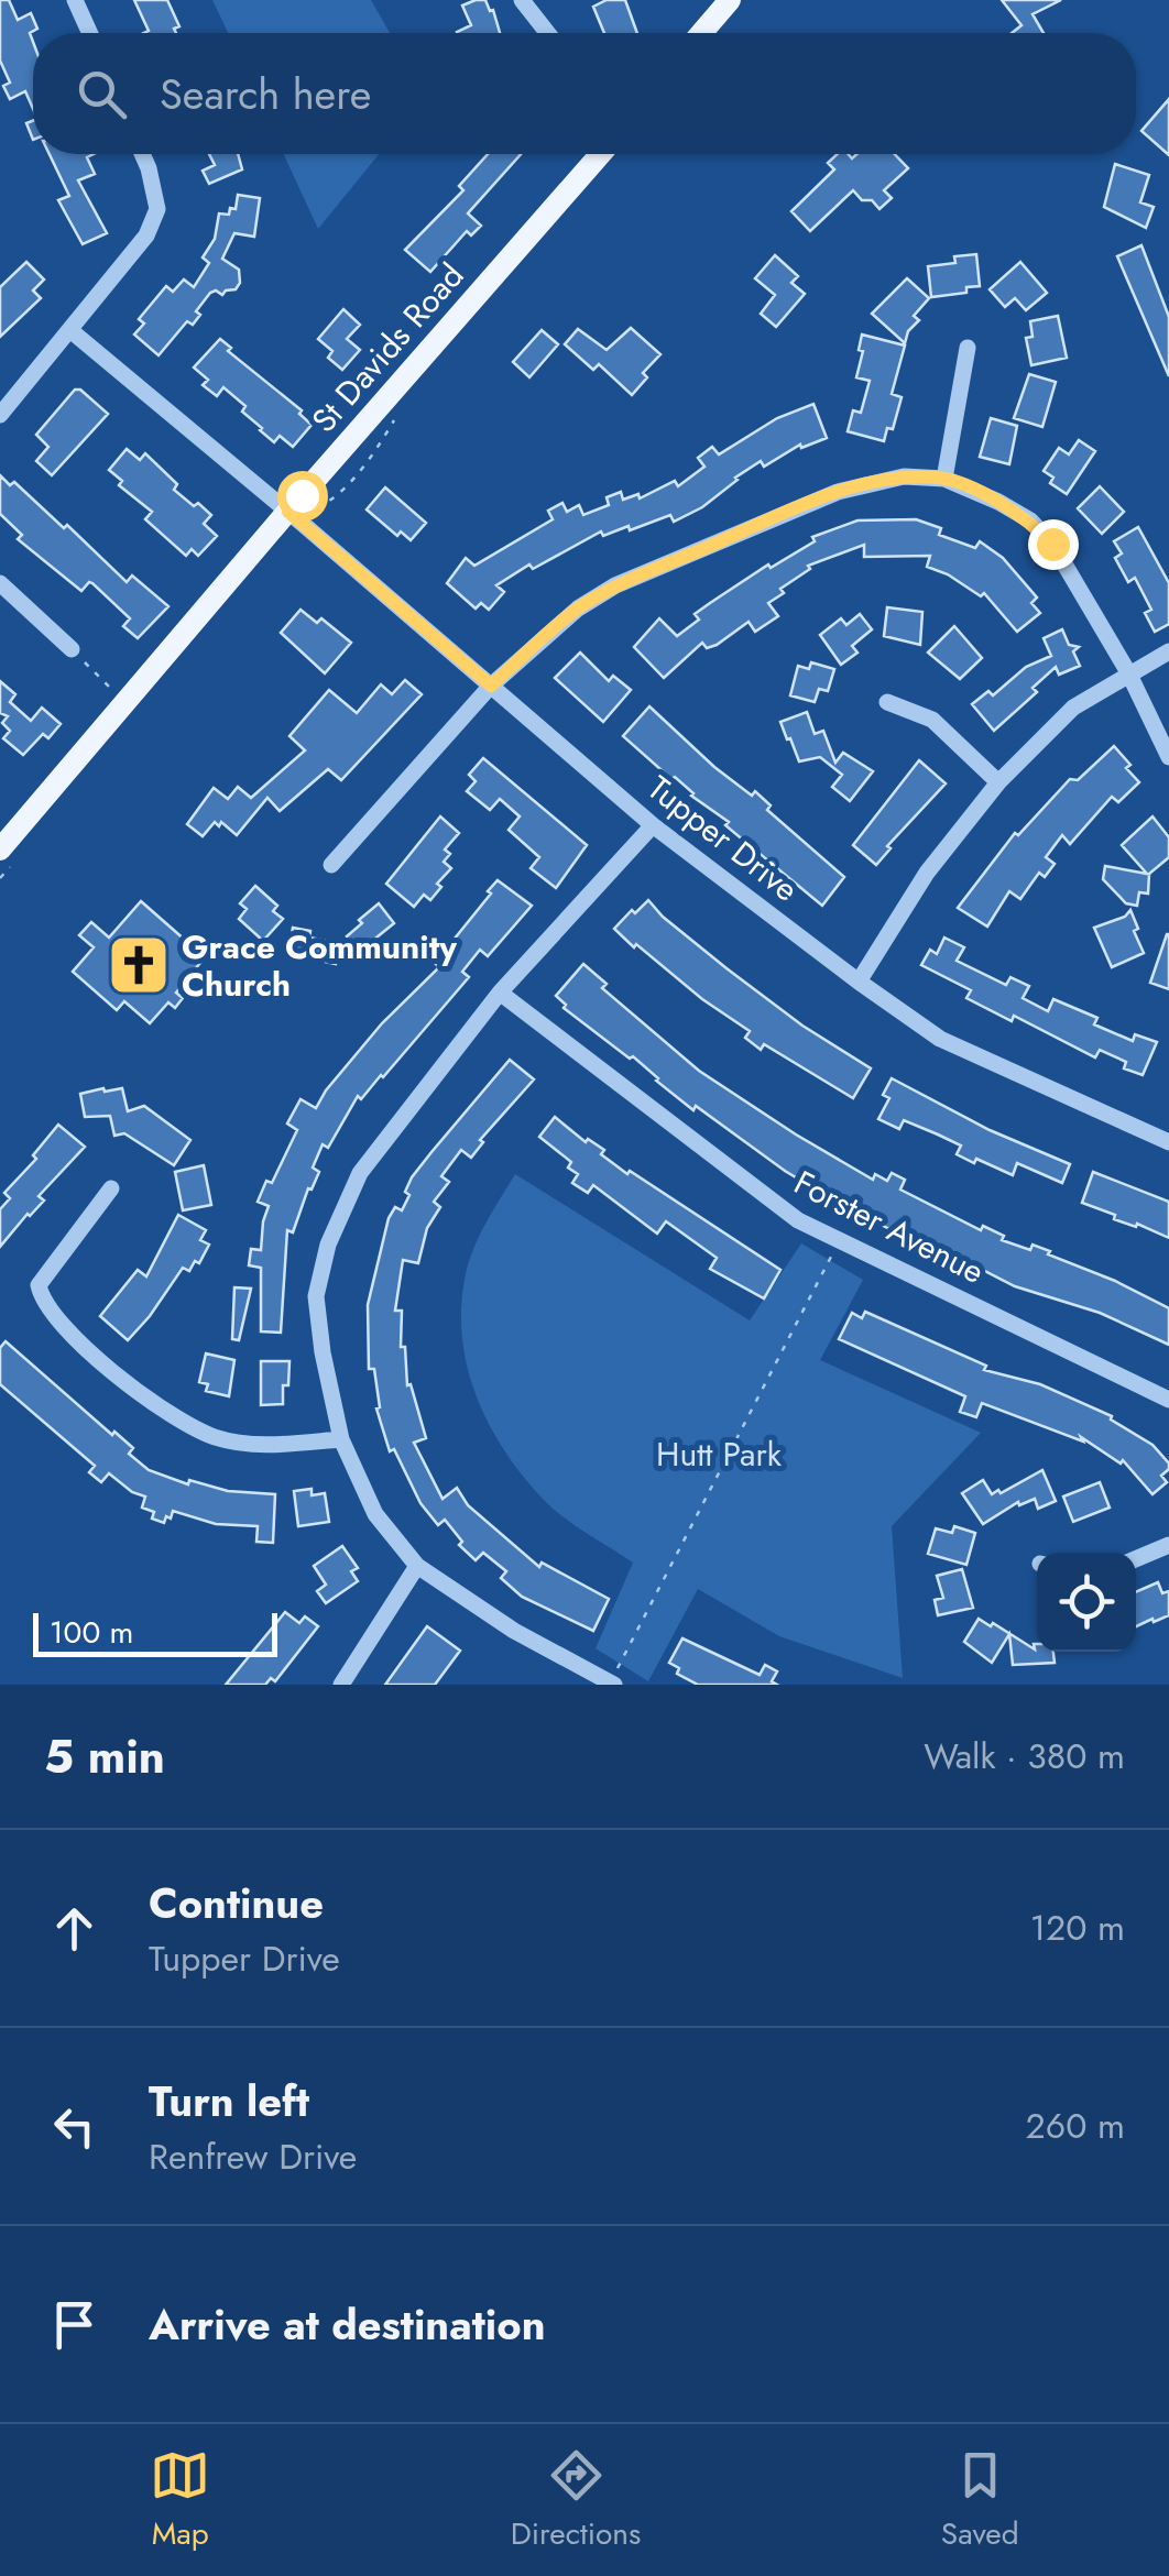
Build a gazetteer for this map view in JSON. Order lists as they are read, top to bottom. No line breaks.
{"streets":{"main road":["St Davids Road"],"street":["Tupper Drive","Forster Avenue"]},"crossings":[["St Davids Road","Tupper Drive"]],"parks":["Hutt Park"],"places":{"church":["Grace Community Church"]},"scale_bar":"100 m","page":{"search":"Search here","scale":"100 m","heading":["5 min","Walk · 380 m"],"list":[["Continue","Tupper Drive","120 m"],["Turn left","Renfrew Drive","260 m"],"Arrive at destination"],"nav":["Map","Directions","Saved"]}}
